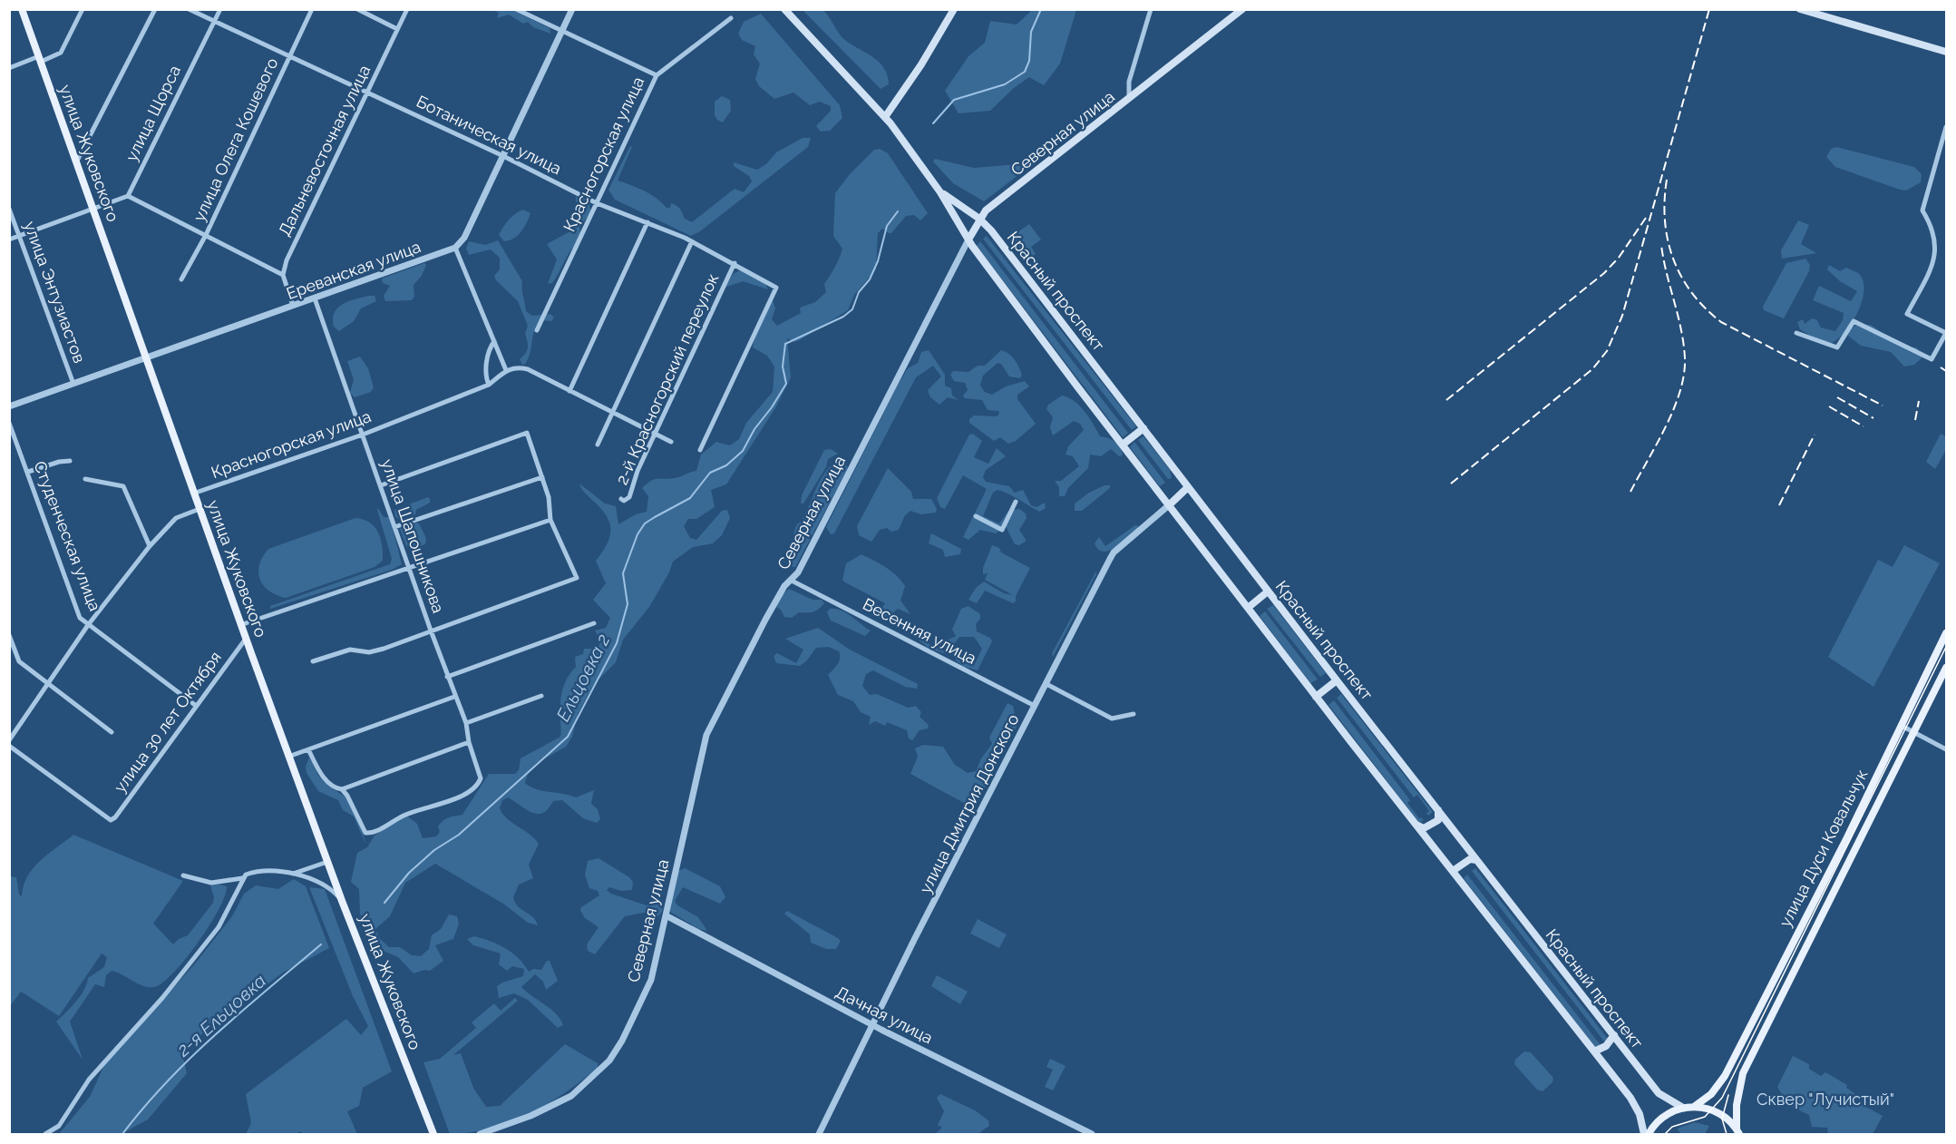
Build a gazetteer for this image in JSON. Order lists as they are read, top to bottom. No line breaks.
{"streets":{"main road":["Северная улица","улица Жуковского","Красный проспект","улица Дуси Ковальчук"],"street":["улица Щорса","Ботаническая улица","улица Олега Кошевого","Дальневосточная улица","Красногорская улица","Ереванская улица","улица Энтузиастов","2-й Красногорский переулок","Студенческая улица","улица Шапошникова","Весенняя улица","улица 30 лет Октября","улица Дмитрия Донского","Дачная улица"]},"crossings":[["улица Щорса","Ботаническая улица"],["Северная улица","Красный проспект"],["Северная улица","Весенняя улица"],["Северная улица","Дачная улица"],["Ботаническая улица","улица Олега Кошевого"],["Ботаническая улица","Дальневосточная улица"],["Ботаническая улица","Красногорская улица"],["Ботаническая улица","2-й Красногорский переулок"],["улица Жуковского","Красногорская улица"],["улица Жуковского","Ереванская улица"],["улица Жуковского","улица 30 лет Октября"],["Красногорская улица","улица Шапошникова"],["Ереванская улица","улица Энтузиастов"],["Ереванская улица","улица Шапошникова"],["Красный проспект","улица Дмитрия Донского"],["Студенческая улица","улица 30 лет Октября"],["Весенняя улица","улица Дмитрия Донского"],["улица Дмитрия Донского","Дачная улица"]],"water":["Ельцовка 2","2-я Ельцовка"],"parks":["Сквер \"Лучистый\""]}
